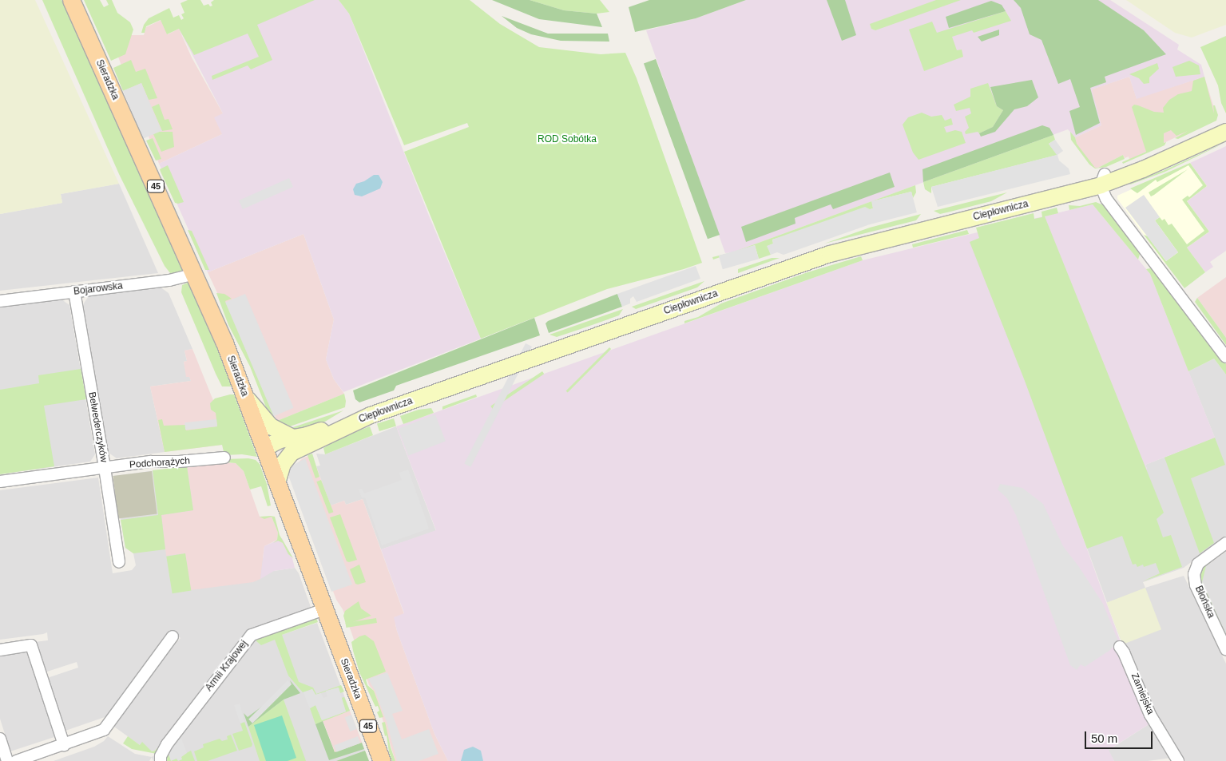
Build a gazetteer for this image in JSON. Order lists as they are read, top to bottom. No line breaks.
{"streets":{"main road":["Sieradzka","45","Ciepłownicza"],"street":["Bojarowska","Belwederczyków","Podchorążych","Błońska","Armii Krajowej","Zamiejska"]},"crossings":[["Sieradzka","Ciepłownicza"],["Sieradzka","Bojarowska"],["Sieradzka","Armii Krajowej"],["Bojarowska","Belwederczyków"],["Belwederczyków","Podchorążych"]],"parks":["ROD Sobótka"],"scale_bar":"50 m"}
